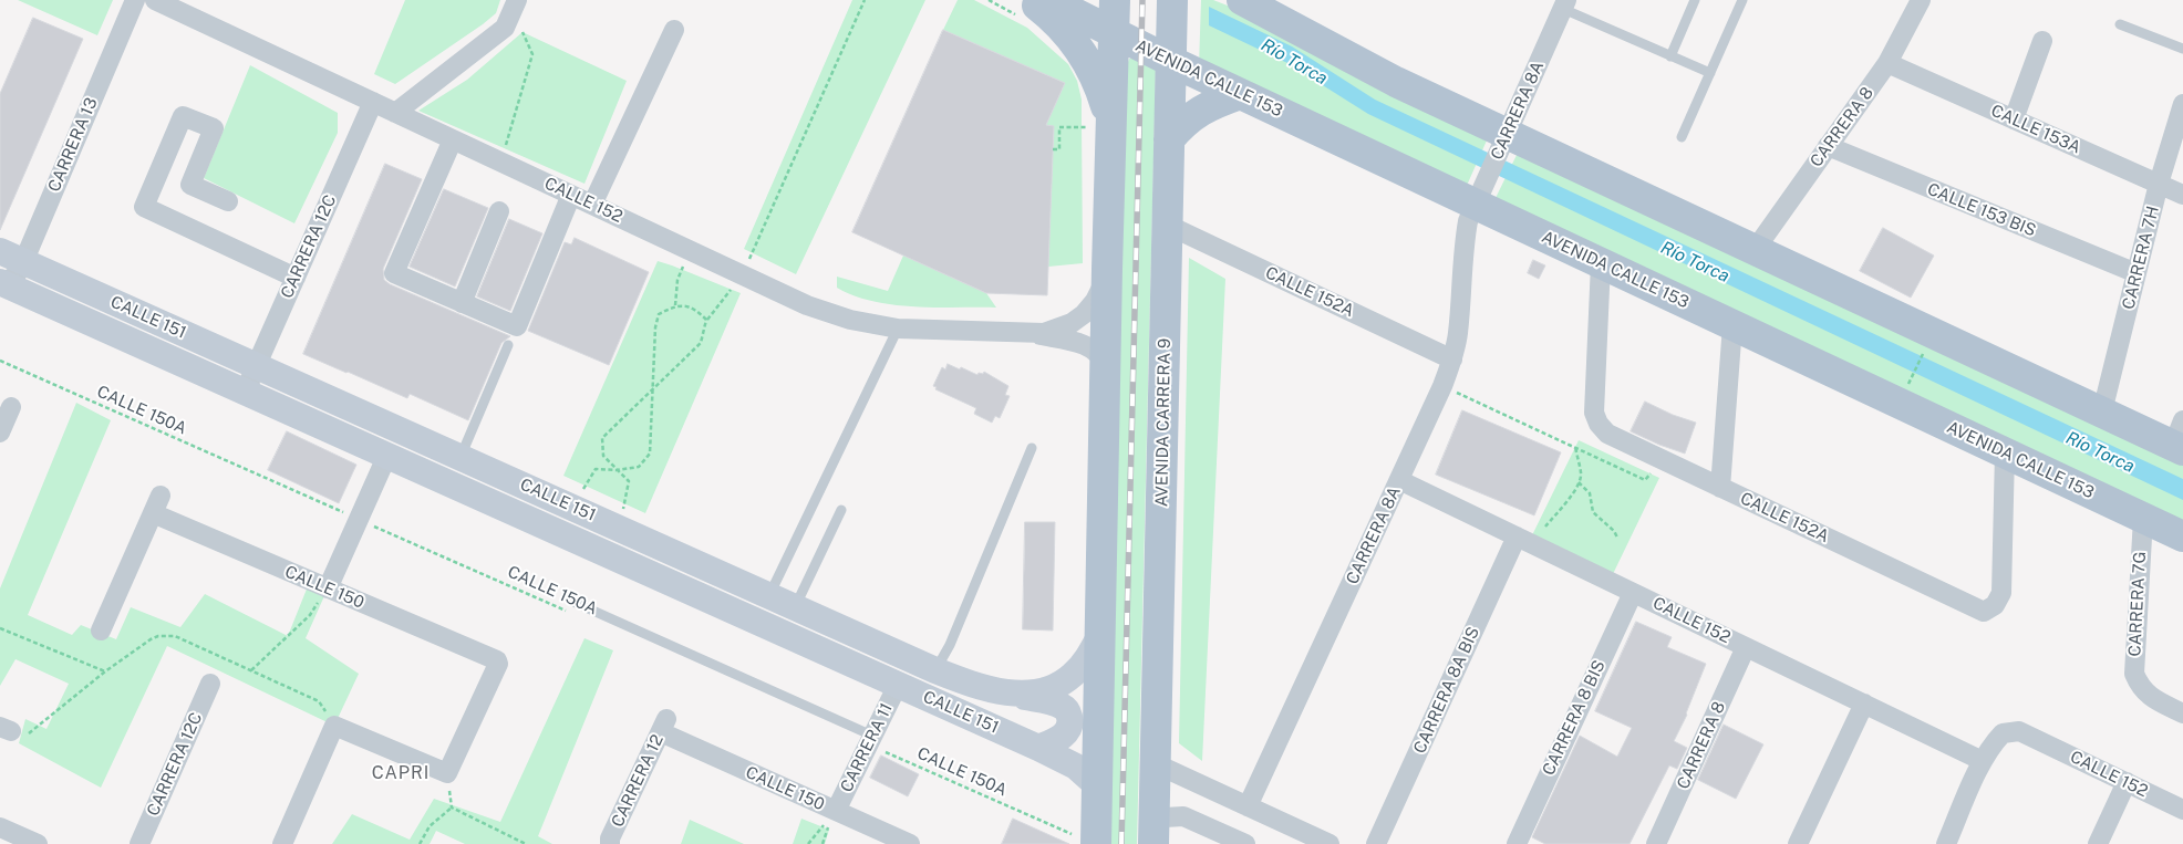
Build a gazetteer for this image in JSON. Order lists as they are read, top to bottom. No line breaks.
{"streets":{"main road":["AVENIDA CALLE 153","AVENIDA CARRERA 9"],"street":["CARRERA 8A","CARRERA 8","CALLE 153A","CARRERA 13","CALLE 152","CALLE 153 BIS","CARRERA 12C","CARRERA 7H","CALLE 152A","CALLE 151","CALLE 150","CARRERA 7G","CARRERA 8A BIS","CARRERA 8 BIS","CARRERA 11","CARRERA 12"],"path":["CALLE 150A"]},"crossings":[["AVENIDA CALLE 153","CARRERA 8A"],["AVENIDA CALLE 153","CALLE 152A"],["AVENIDA CALLE 153","AVENIDA CARRERA 9"],["AVENIDA CALLE 153","CARRERA 7G"],["CARRERA 8A","CALLE 152"],["CARRERA 8A","CALLE 152A"],["CARRERA 8","CALLE 153A"],["CARRERA 8","CALLE 152"],["CARRERA 8","CALLE 153 BIS"],["CALLE 153A","CARRERA 7H"],["CARRERA 13","CALLE 151"],["CALLE 152","CARRERA 12C"],["CALLE 152","CARRERA 8A BIS"],["CALLE 152","CARRERA 8 BIS"],["CALLE 153 BIS","CARRERA 7H"],["CARRERA 12C","CALLE 151"],["CALLE 152A","AVENIDA CARRERA 9"],["CALLE 151","CARRERA 11"],["CALLE 150A","CARRERA 11"],["CALLE 150","CARRERA 11"],["CALLE 150","CARRERA 12"]],"districts":["CAPRI"],"water":["Río Torca"]}
